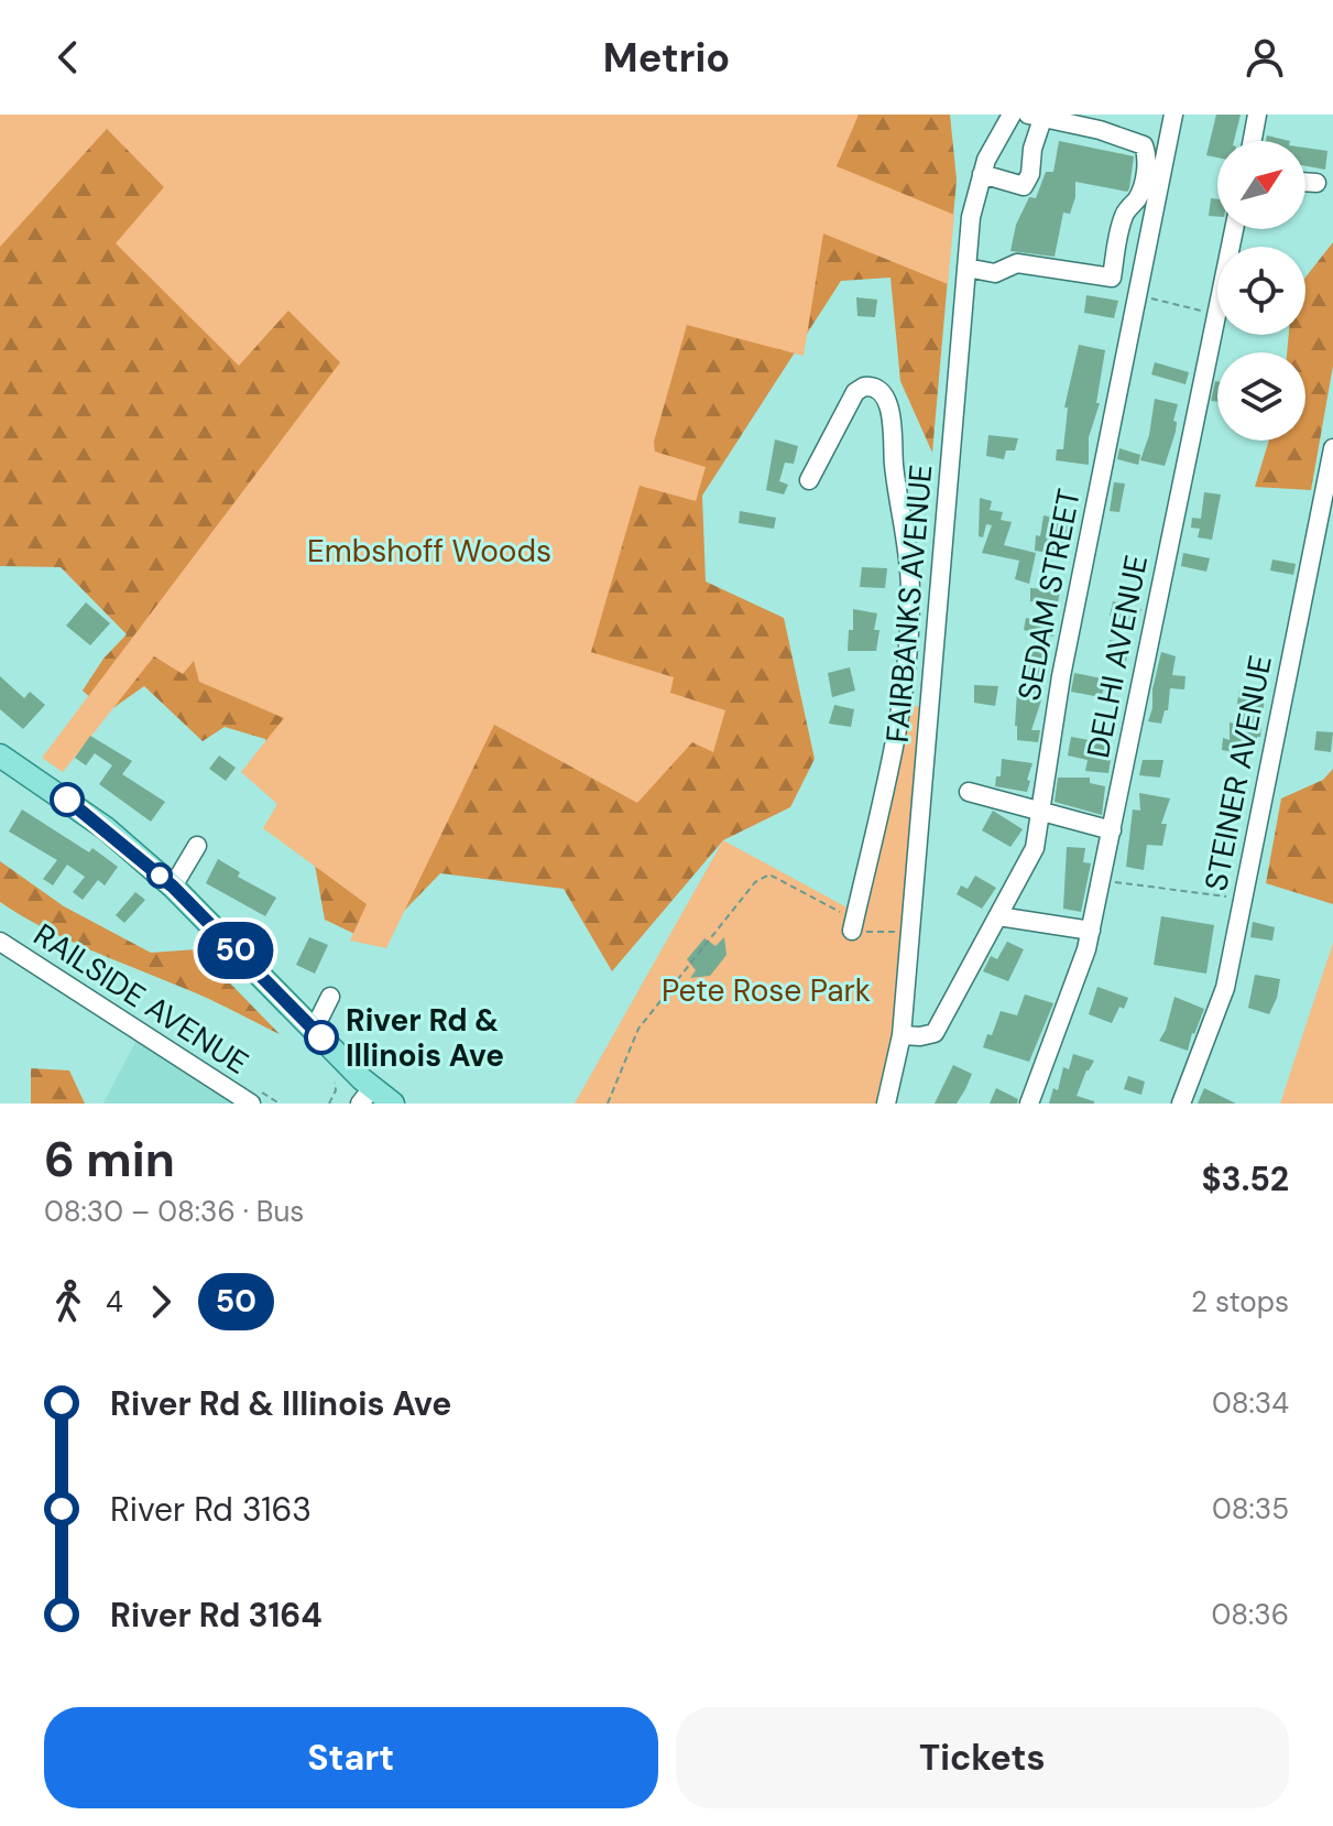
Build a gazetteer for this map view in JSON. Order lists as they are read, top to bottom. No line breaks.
{"streets":{"street":["SEDAM STREET","FAIRBANKS AVENUE","DELHI AVENUE","STEINER AVENUE","RAILSIDE AVENUE"]},"crossings":[["SEDAM STREET","FAIRBANKS AVENUE"]],"parks":["Embshoff Woods","Pete Rose Park"],"places":["River Rd & Illinois Ave"],"lines":["bus line 50"],"north":"top right","page":{"header":"Metrio","on_map":"50","heading":["6 min","08:30 – 08:36 · Bus","$3.52"],"legs":["4","50","2 stops"],"list":[{"name":"River Rd & Illinois Ave","value":"08:34"},{"name":"River Rd 3163","value":"08:35"},{"name":"River Rd 3164","value":"08:36"}],"buttons":["Start","Tickets"]}}
